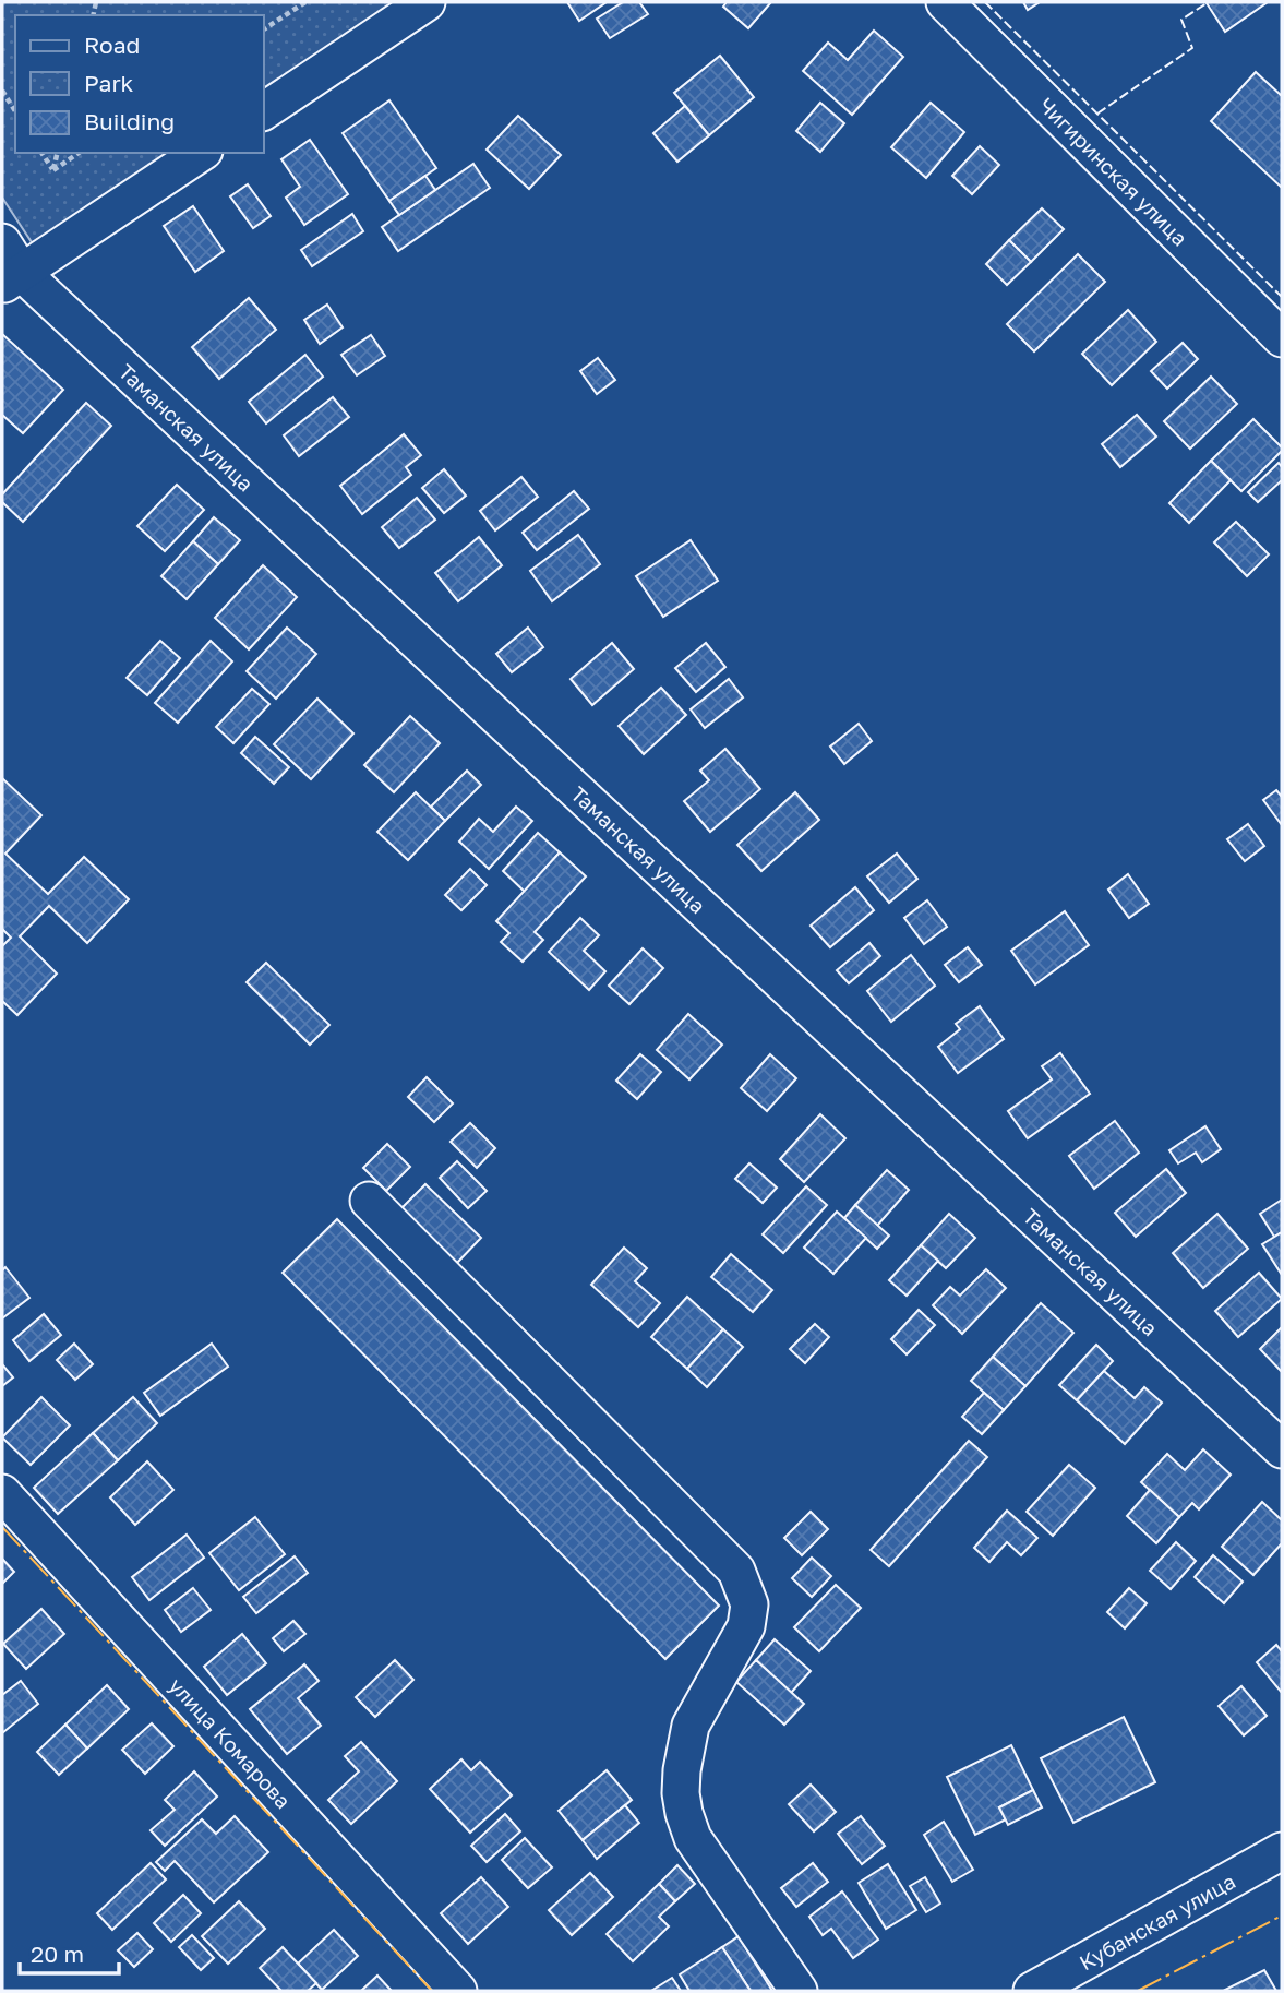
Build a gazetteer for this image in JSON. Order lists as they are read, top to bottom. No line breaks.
{"streets":{"street":["Чигиринская улица","Таманская улица","улица Комарова","Кубанская улица"]},"legend":["Road","Park","Building"],"scale_bar":"20 m"}
